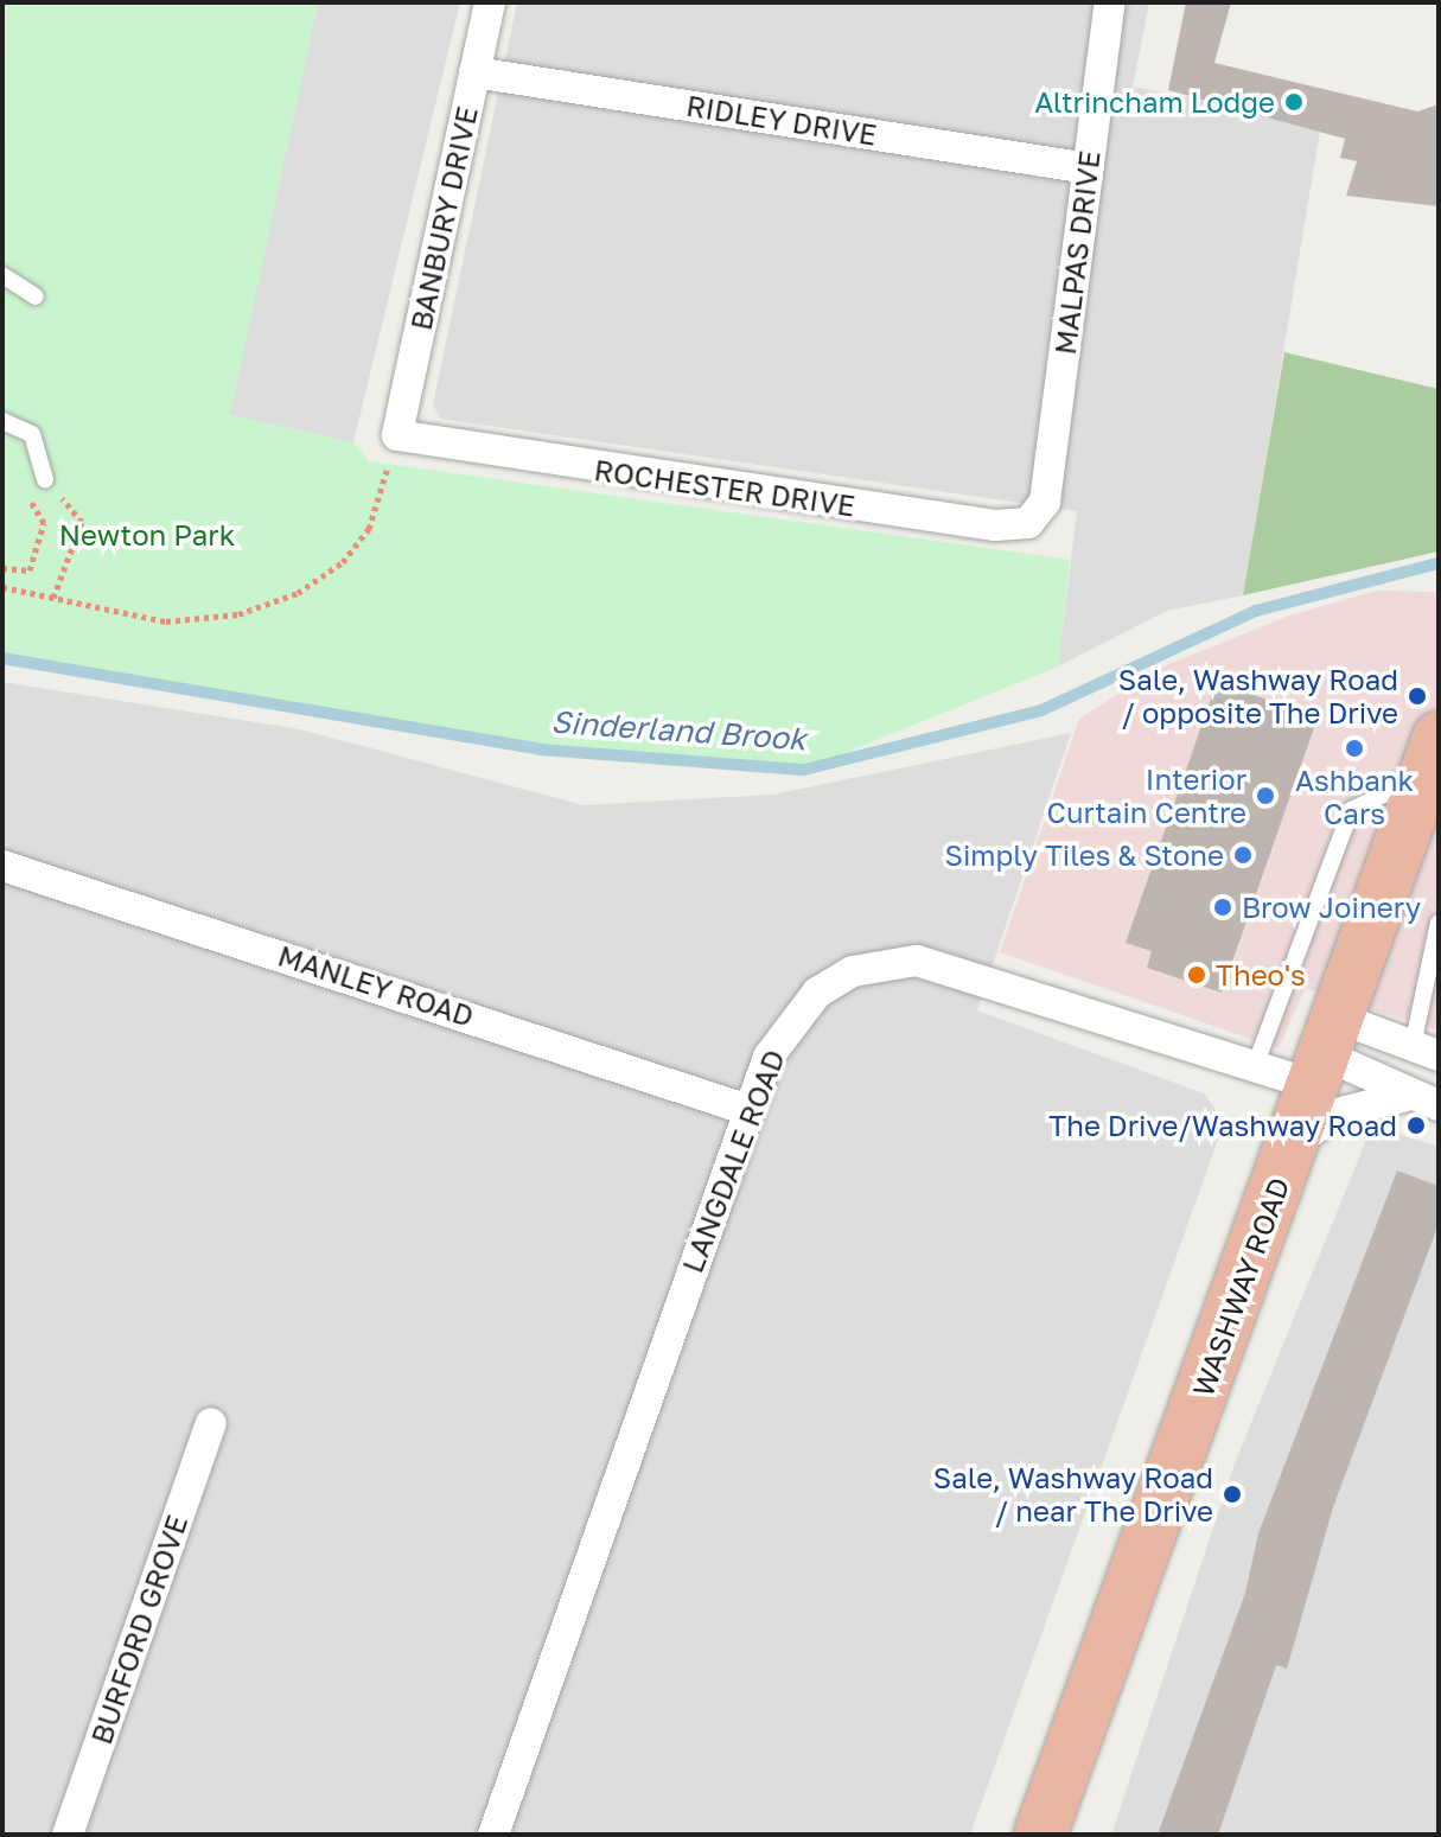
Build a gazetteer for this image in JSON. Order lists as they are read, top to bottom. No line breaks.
{"streets":{"highway":["WASHWAY ROAD"],"street":["RIDLEY DRIVE","BANBURY DRIVE","MALPAS DRIVE","ROCHESTER DRIVE","MANLEY ROAD","LANGDALE ROAD","BURFORD GROVE"]},"crossings":[["RIDLEY DRIVE","BANBURY DRIVE"],["RIDLEY DRIVE","MALPAS DRIVE"],["BANBURY DRIVE","ROCHESTER DRIVE"],["MALPAS DRIVE","ROCHESTER DRIVE"],["MANLEY ROAD","LANGDALE ROAD"],["LANGDALE ROAD","WASHWAY ROAD"]],"water":["Sinderland Brook"],"parks":["Newton Park"],"places":["Altrincham Lodge","Sale, Washway Road / opposite The Drive","Ashbank Cars","Interior Curtain Centre","Simply Tiles & Stone","Brow Joinery","Theo's","The Drive/Washway Road","Sale, Washway Road / near The Drive"]}
